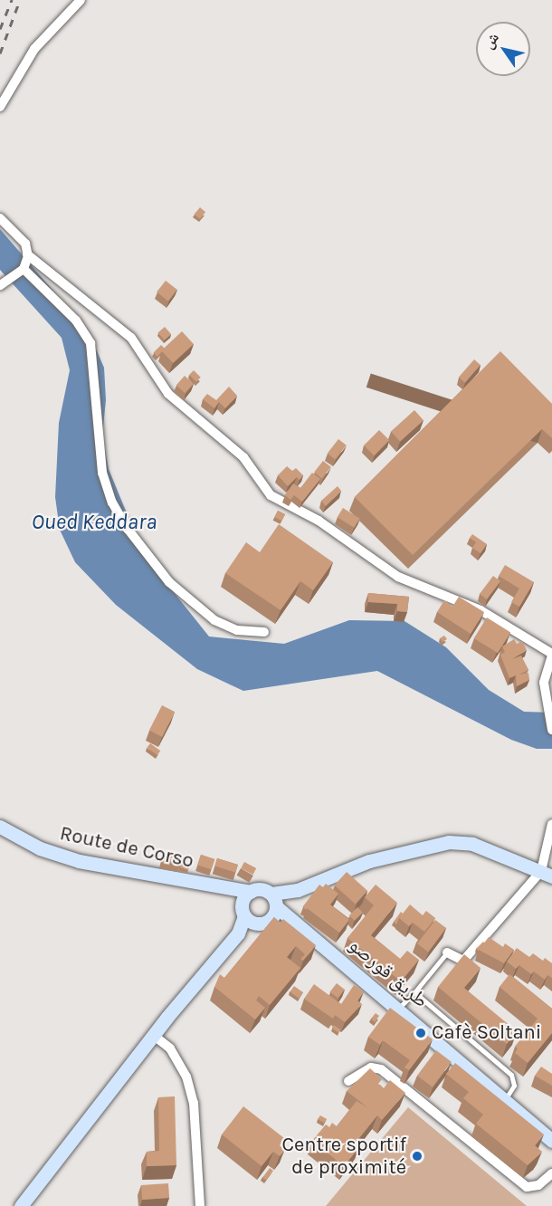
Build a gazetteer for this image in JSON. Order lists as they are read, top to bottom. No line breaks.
{"streets":{"main road":["Route de Corso","طريق قورصو"]},"crossings":[["Route de Corso","طريق قورصو"]],"water":["Oued Keddara"],"places":["Cafè Soltani","Centre sportif de proximité"],"north":"top left"}
